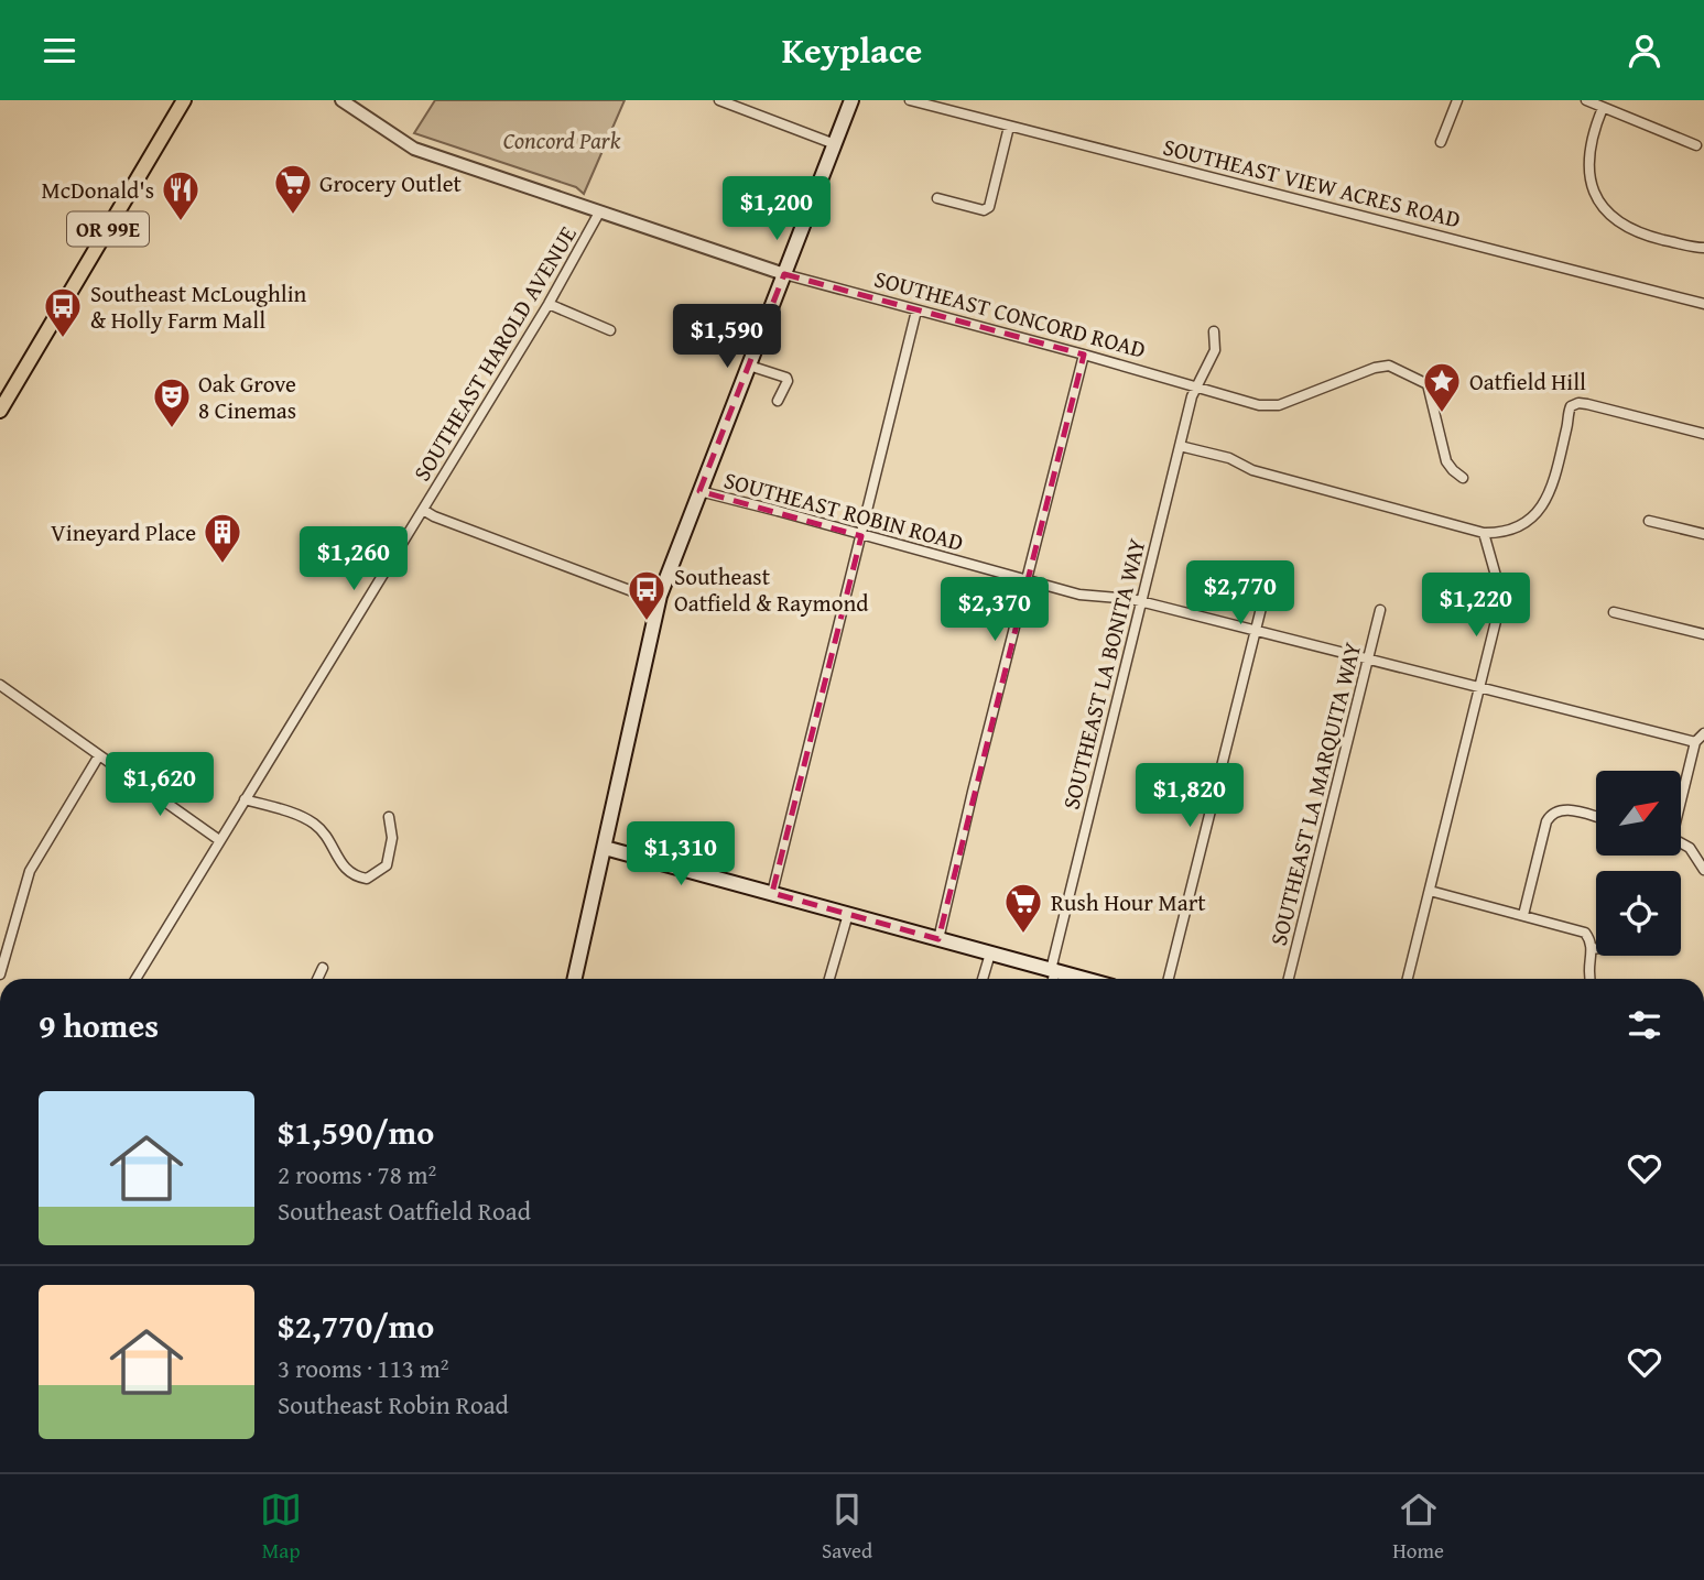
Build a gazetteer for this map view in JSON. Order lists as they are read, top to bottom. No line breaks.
{"streets":{"main road":["OR 99E"],"street":["SOUTHEAST VIEW ACRES ROAD","SOUTHEAST CONCORD ROAD","SOUTHEAST HAROLD AVENUE","SOUTHEAST ROBIN ROAD","SOUTHEAST LA BONITA WAY","SOUTHEAST LA MARQUITA WAY"]},"crossings":[["SOUTHEAST CONCORD ROAD","SOUTHEAST HAROLD AVENUE"],["SOUTHEAST CONCORD ROAD","SOUTHEAST LA BONITA WAY"],["SOUTHEAST ROBIN ROAD","SOUTHEAST LA BONITA WAY"],["SOUTHEAST ROBIN ROAD","SOUTHEAST LA MARQUITA WAY"]],"parks":["Concord Park"],"places":{"supermarket":["Grocery Outlet","Rush Hour Mart"],"restaurant":["McDonald's"],"bus stop":["Southeast McLoughlin & Holly Farm Mall","Southeast Oatfield & Raymond"],"place":["Oatfield Hill"],"theatre":["Oak Grove 8 Cinemas"],"building":["Vineyard Place"]},"north":"top right","page":{"header":"Keyplace","price":["$1,200","$1,590","$1,260","$2,770","$1,220","$2,370","$1,620","$1,820","$1,310"],"heading":"9 homes","list":[{"name":"$1,590/mo","note":"2 rooms · 78 m² · Southeast Oatfield Road"},{"name":"$2,770/mo","note":"3 rooms · 113 m² · Southeast Robin Road"}],"tabs":["Map","Saved","Home"]}}
